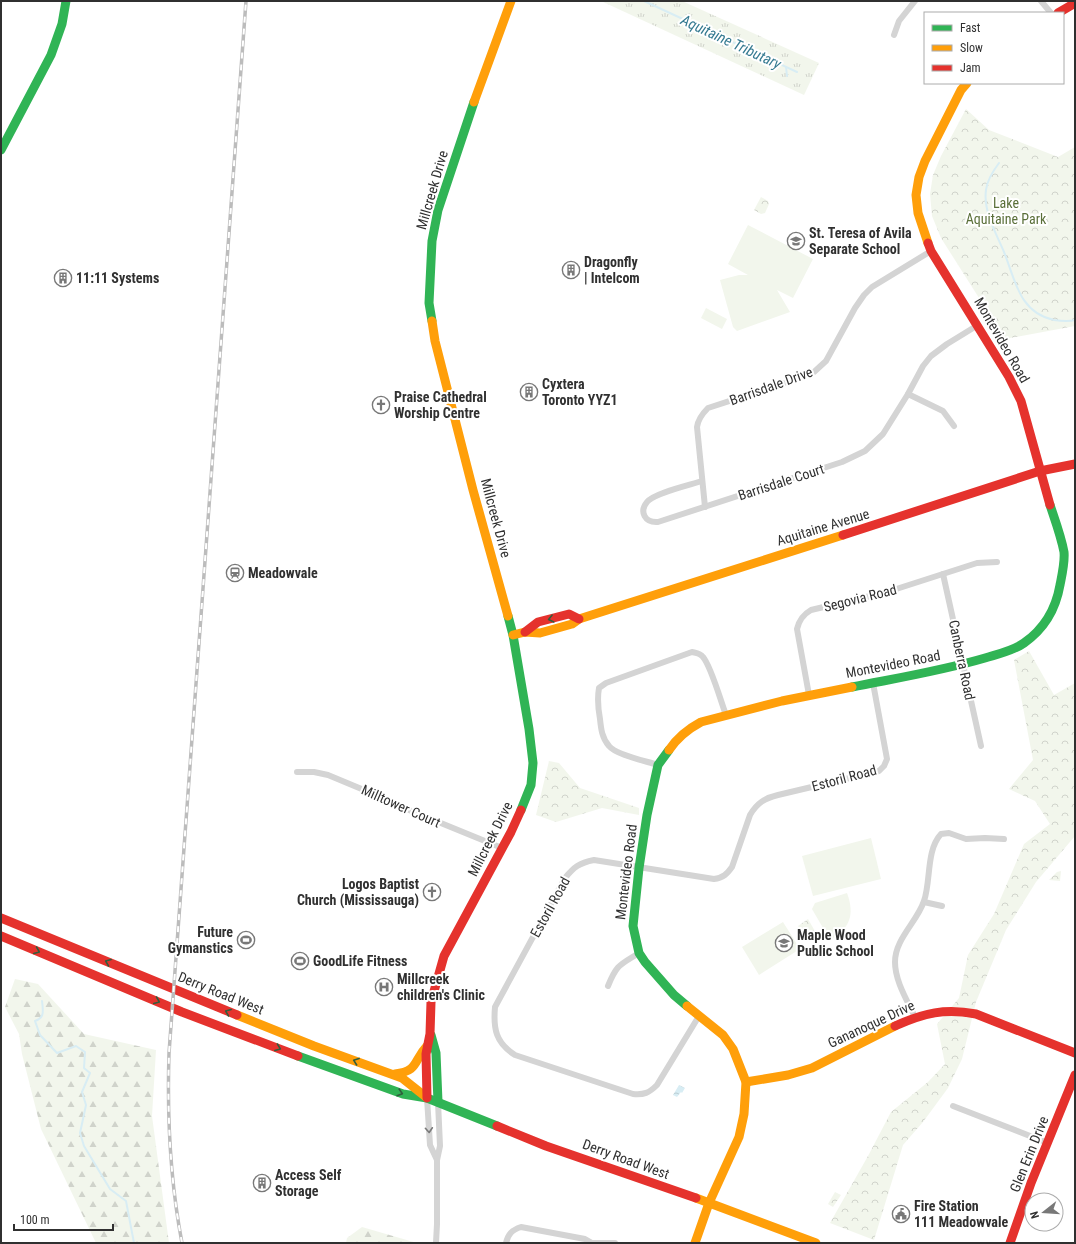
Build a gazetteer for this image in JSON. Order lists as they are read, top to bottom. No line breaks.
{"streets":{"street":["Millcreek Drive","Montevideo Road","Barrisdale Drive","Barrisdale Court","Aquitaine Avenue","Segovia Road","Canberra Road","Estoril Road","Milltower Court","Derry Road West","Gananoque Drive","Glen Erin Drive"]},"crossings":[["Millcreek Drive","Aquitaine Avenue"],["Millcreek Drive","Milltower Court"],["Millcreek Drive","Derry Road West"],["Montevideo Road","Barrisdale Drive"],["Montevideo Road","Aquitaine Avenue"],["Montevideo Road","Segovia Road"],["Montevideo Road","Canberra Road"],["Montevideo Road","Estoril Road"],["Montevideo Road","Derry Road West"],["Montevideo Road","Gananoque Drive"],["Barrisdale Drive","Barrisdale Court"],["Segovia Road","Canberra Road"]],"water":["Aquitaine Tributary"],"parks":["Lake Aquitaine Park"],"places":{"school or university":["St. Teresa of Avila Separate School","Maple Wood Public School"],"building":["Dragonfly | Intelcom","11:11 Systems","Cyxtera Toronto YYZ1","Access Self Storage"],"church":["Praise Cathedral Worship Centre","Logos Baptist Church (Mississauga)"],"station":["Meadowvale"],"sports":["Future Gymanstics","GoodLife Fitness"],"hospital":["Millcreek children's Clinic"],"public building":["Fire Station 111 Meadowvale"]},"legend":["Fast","Slow","Jam"],"scale_bar":"100 m","north":"left"}
